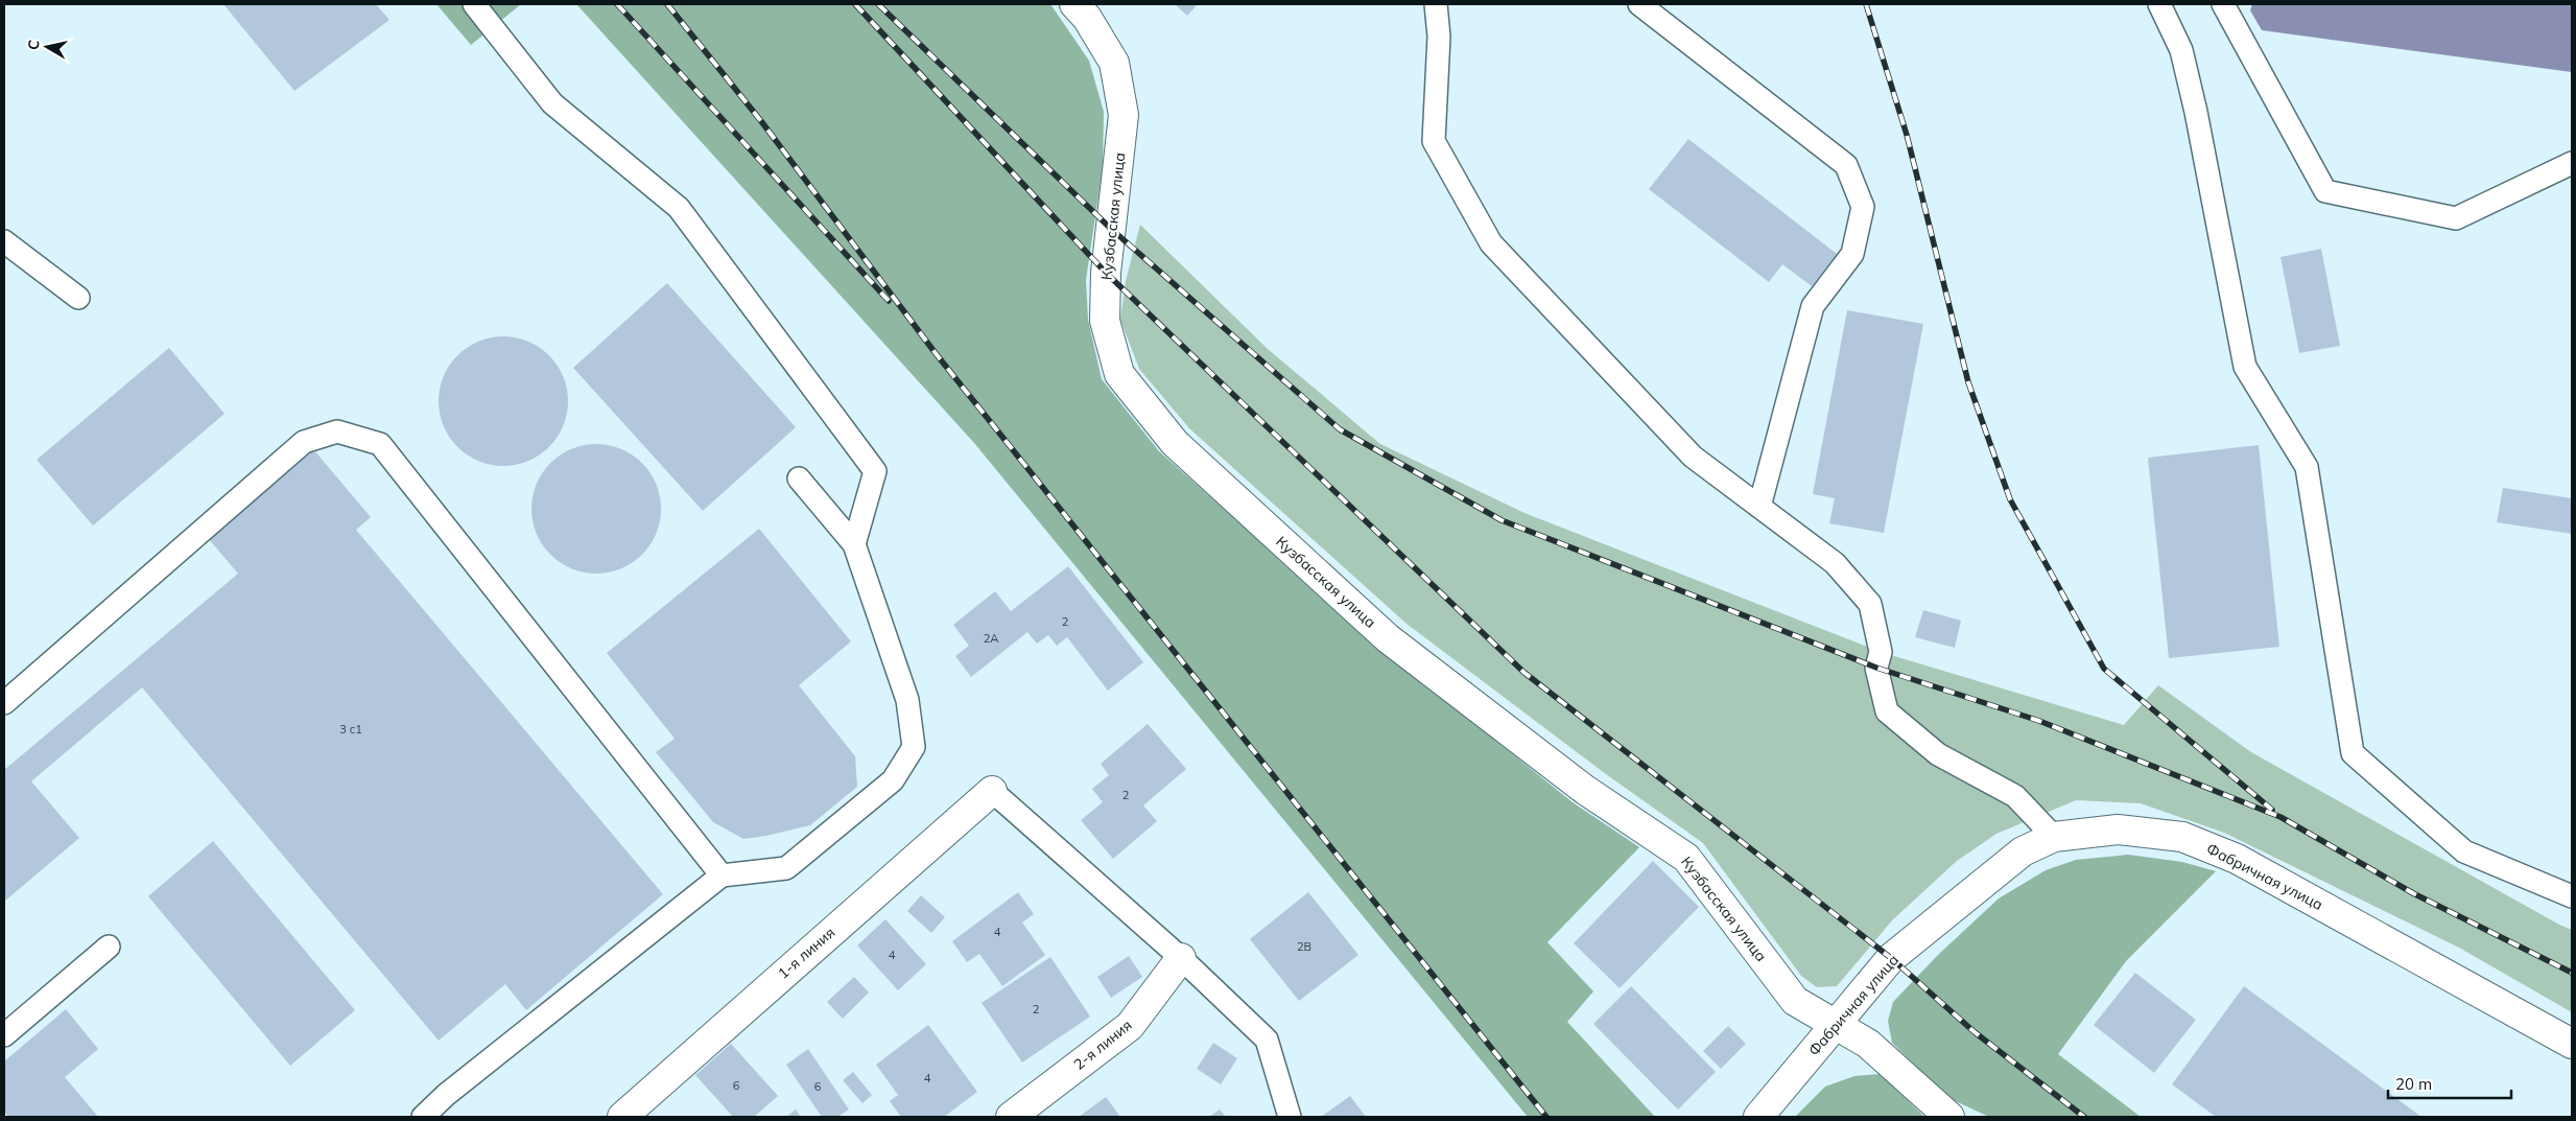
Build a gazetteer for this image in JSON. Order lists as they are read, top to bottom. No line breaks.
{"streets":{"street":["Кузбасская улица","Фабричная улица","1-я линия","2-я линия"]},"crossings":[["Кузбасская улица","Фабричная улица"]],"house_numbers":["2","2А","3 с1","2","4","2В","4","2","4","6","6"],"scale_bar":"20 m","north":"left"}
